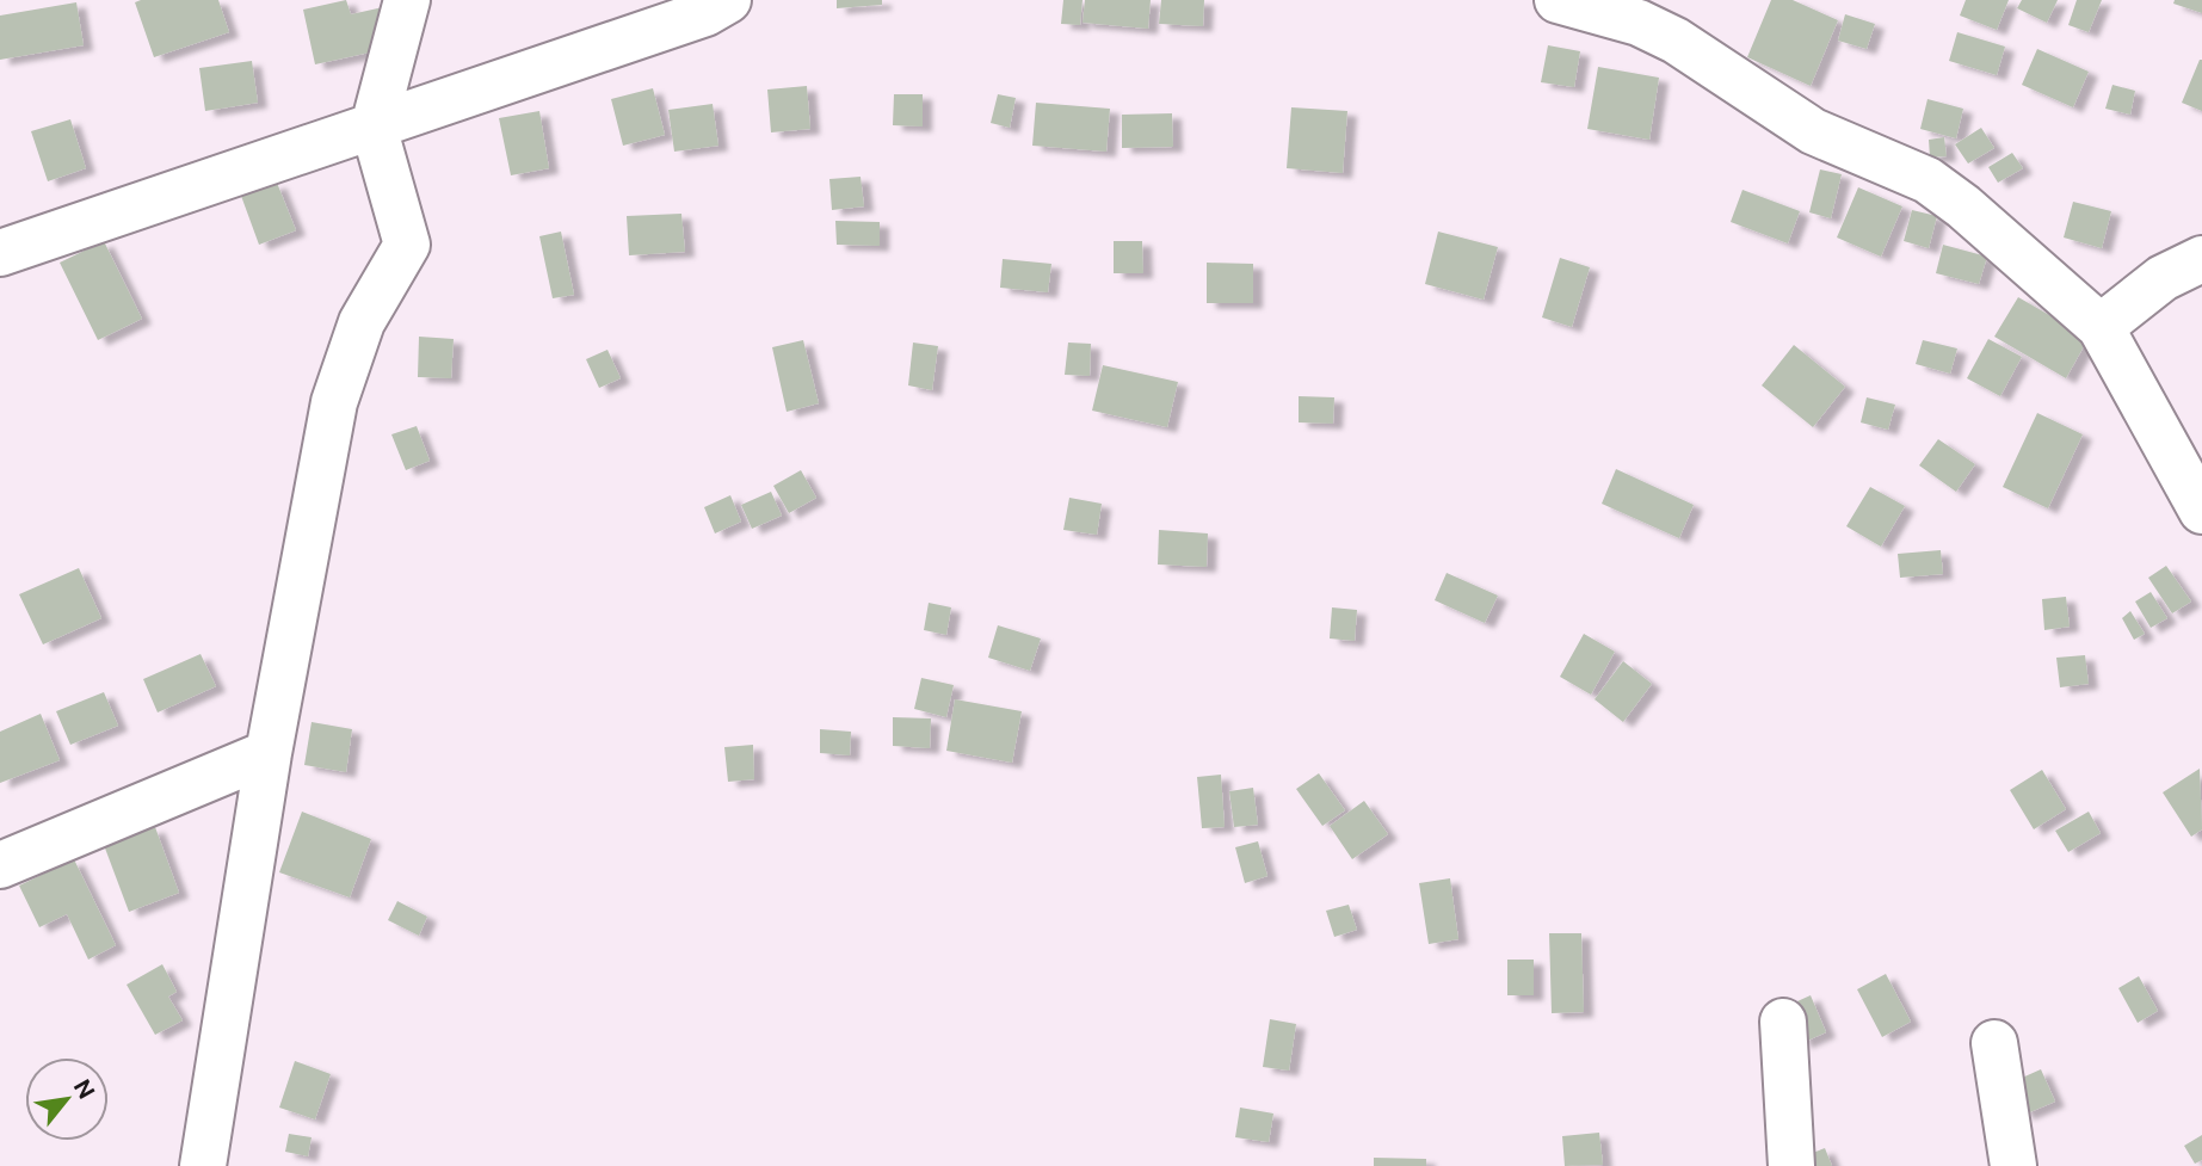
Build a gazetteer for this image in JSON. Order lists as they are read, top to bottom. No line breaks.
{"north":"top right"}
